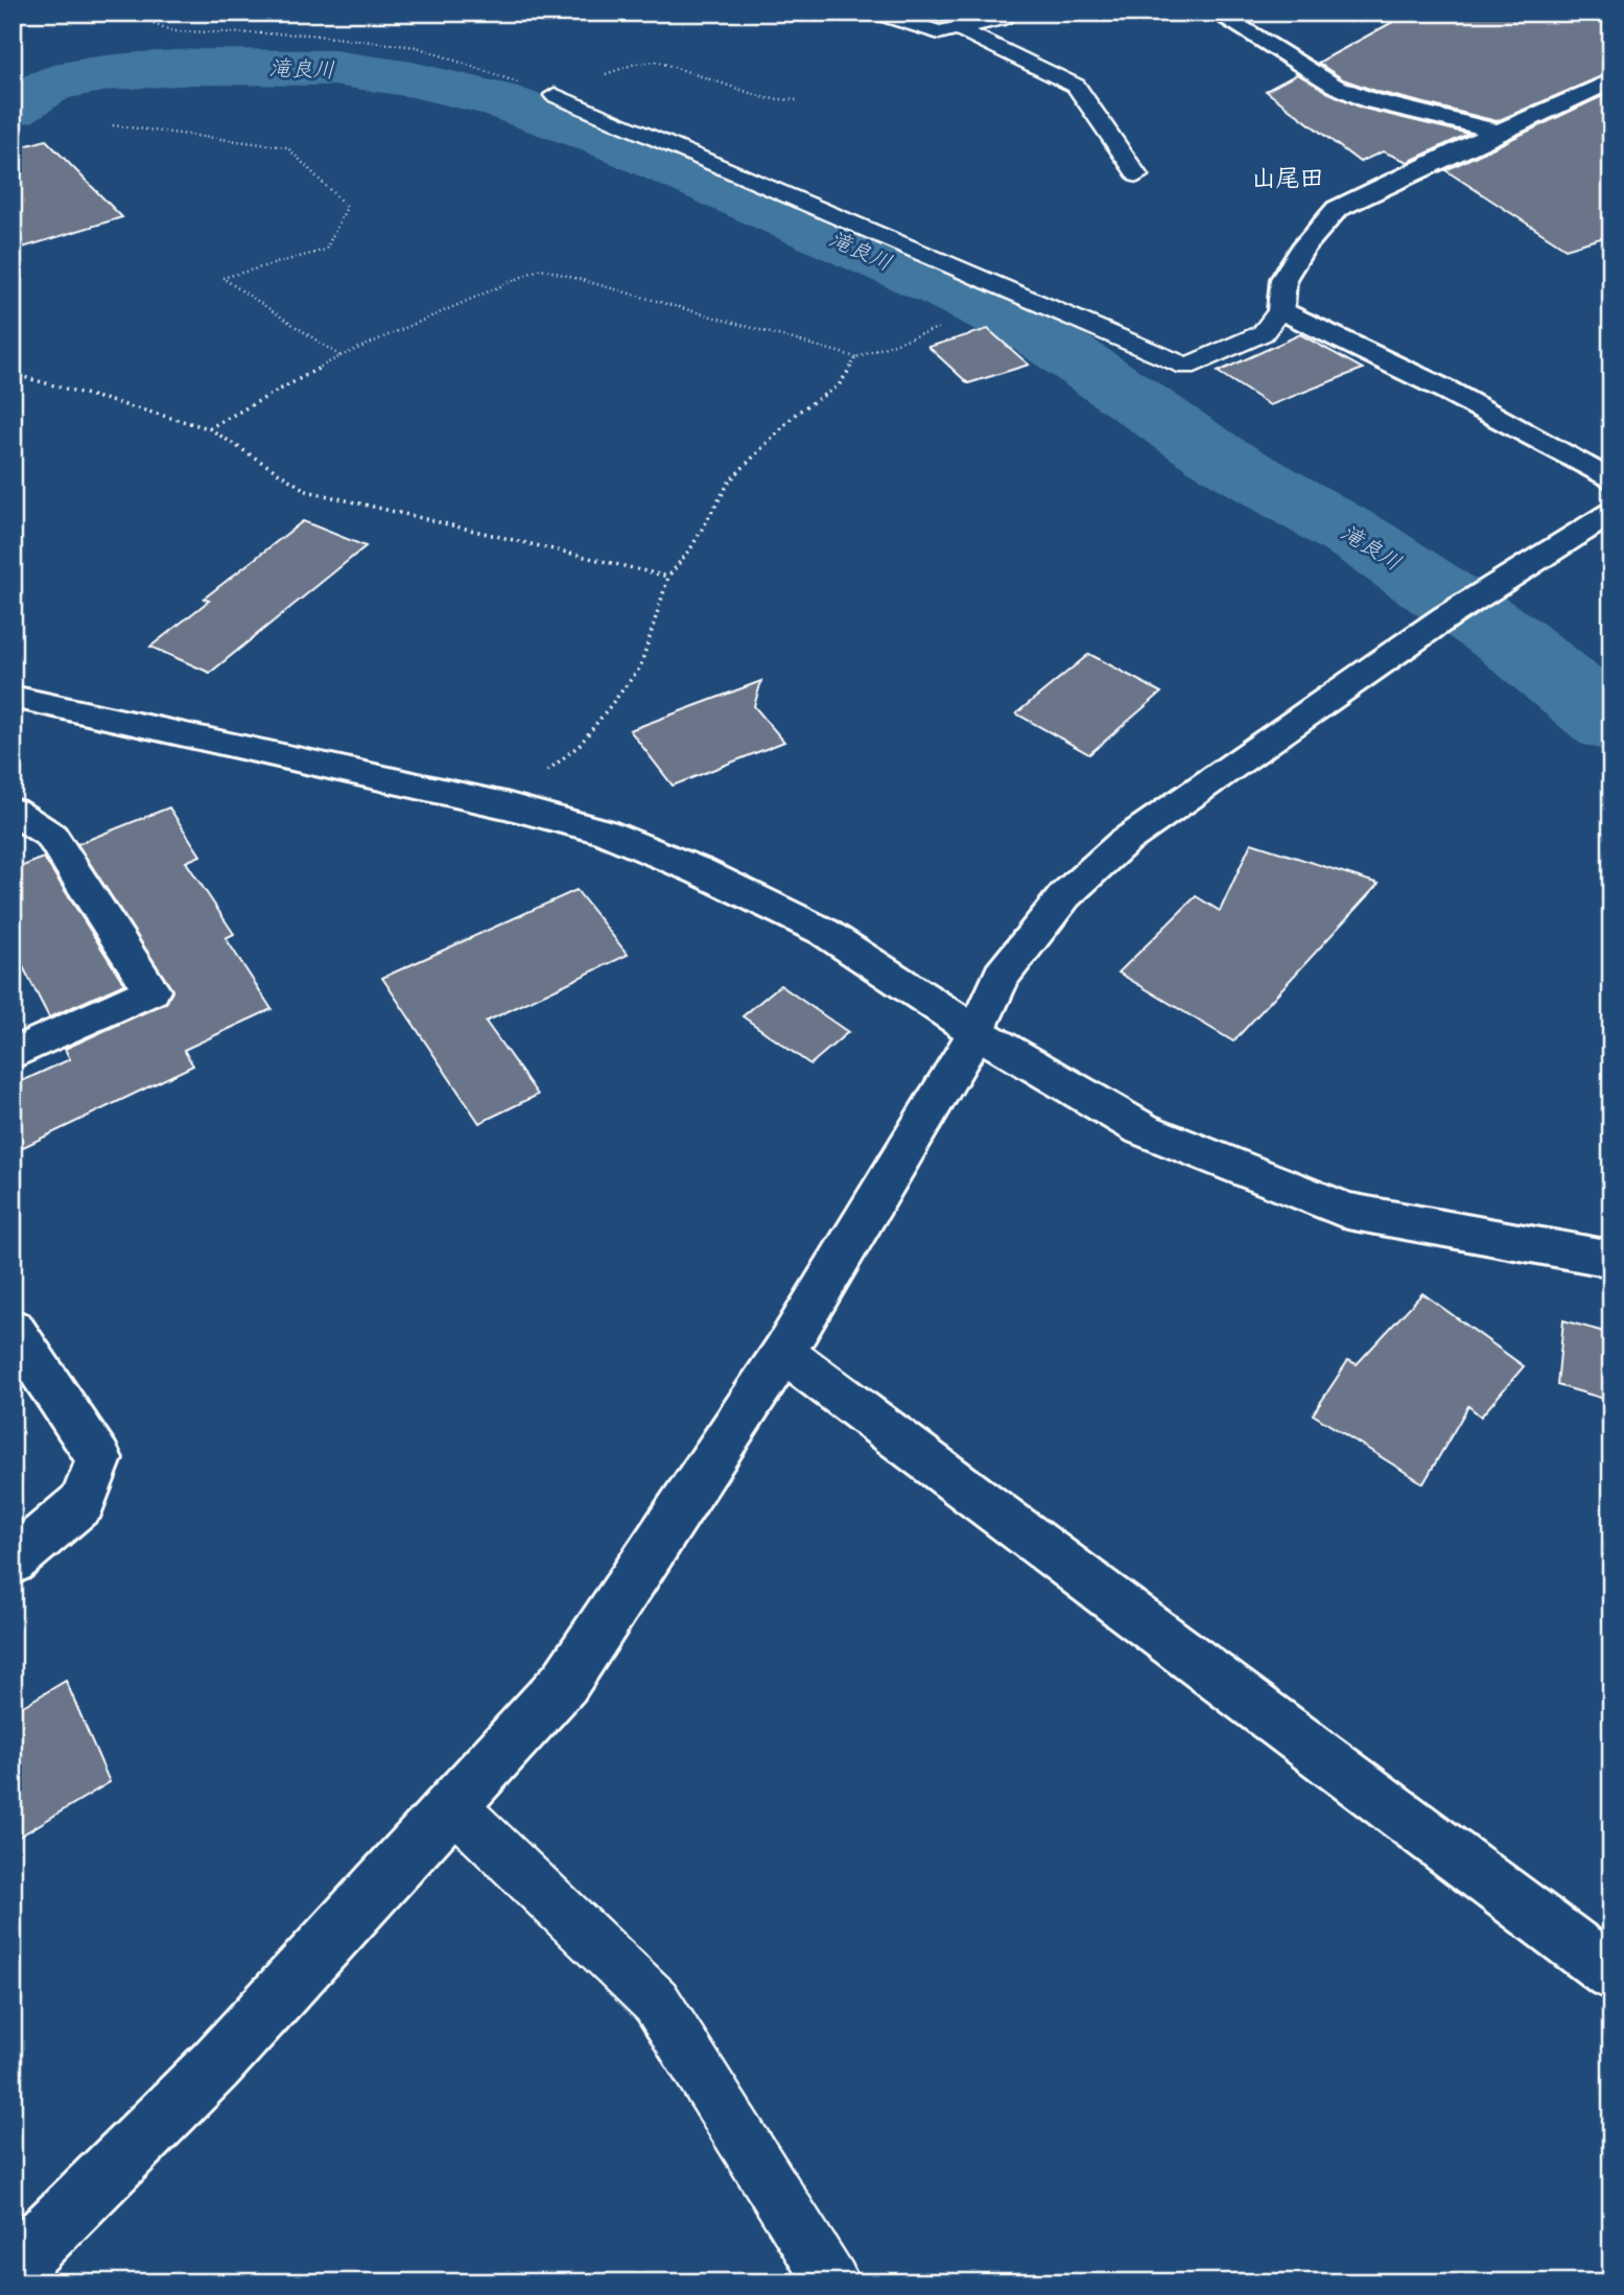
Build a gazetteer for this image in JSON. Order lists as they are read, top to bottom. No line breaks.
{"districts":["山尾田"],"water":["滝良川"]}
